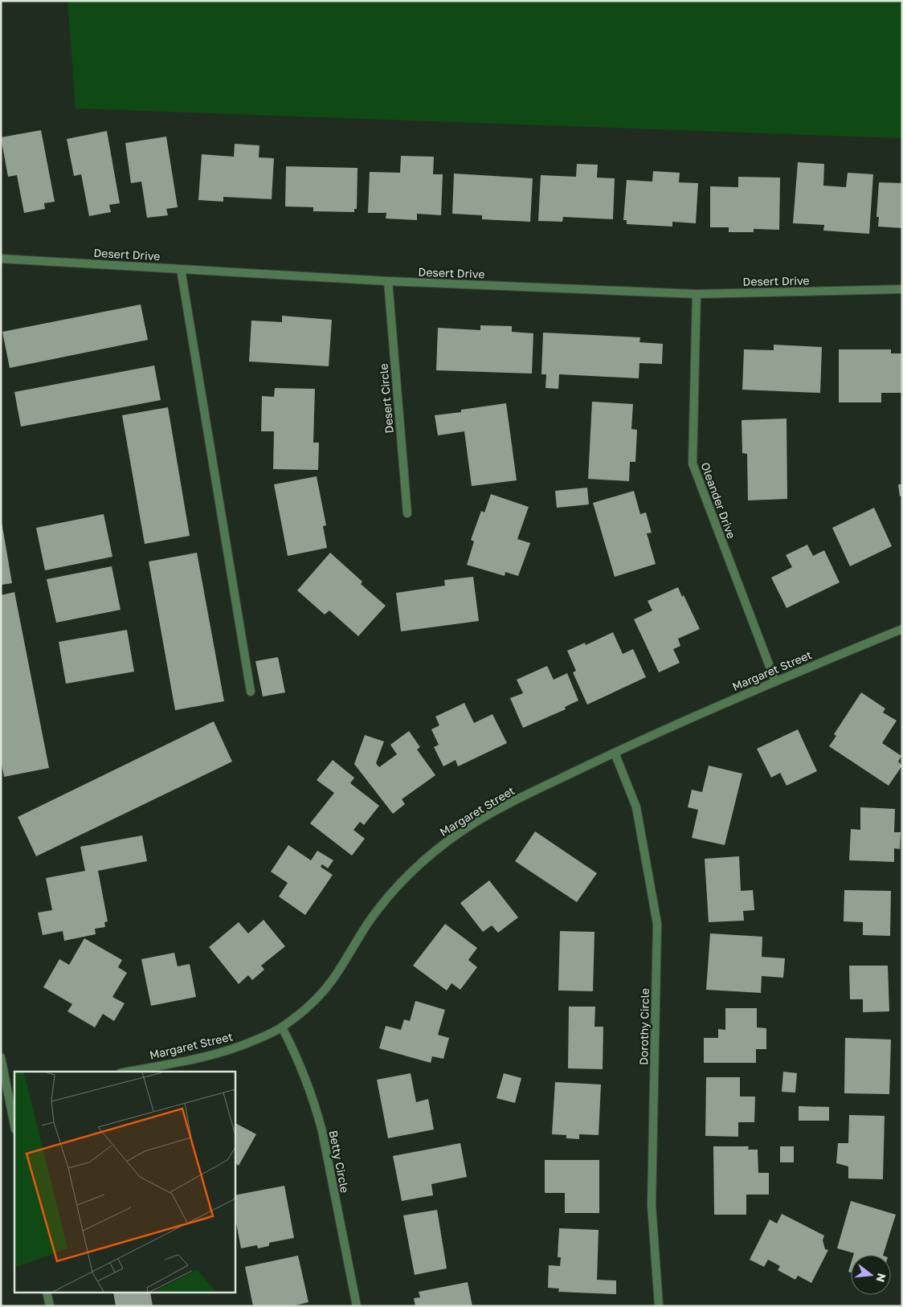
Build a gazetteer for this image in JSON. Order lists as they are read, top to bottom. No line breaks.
{"streets":{"street":["Desert Drive","Desert Circle","Oleander Drive","Margaret Street","Dorothy Circle","Betty Circle"]},"crossings":[["Desert Drive","Desert Circle"],["Desert Drive","Oleander Drive"],["Oleander Drive","Margaret Street"],["Margaret Street","Dorothy Circle"],["Margaret Street","Betty Circle"]],"north":"right"}
